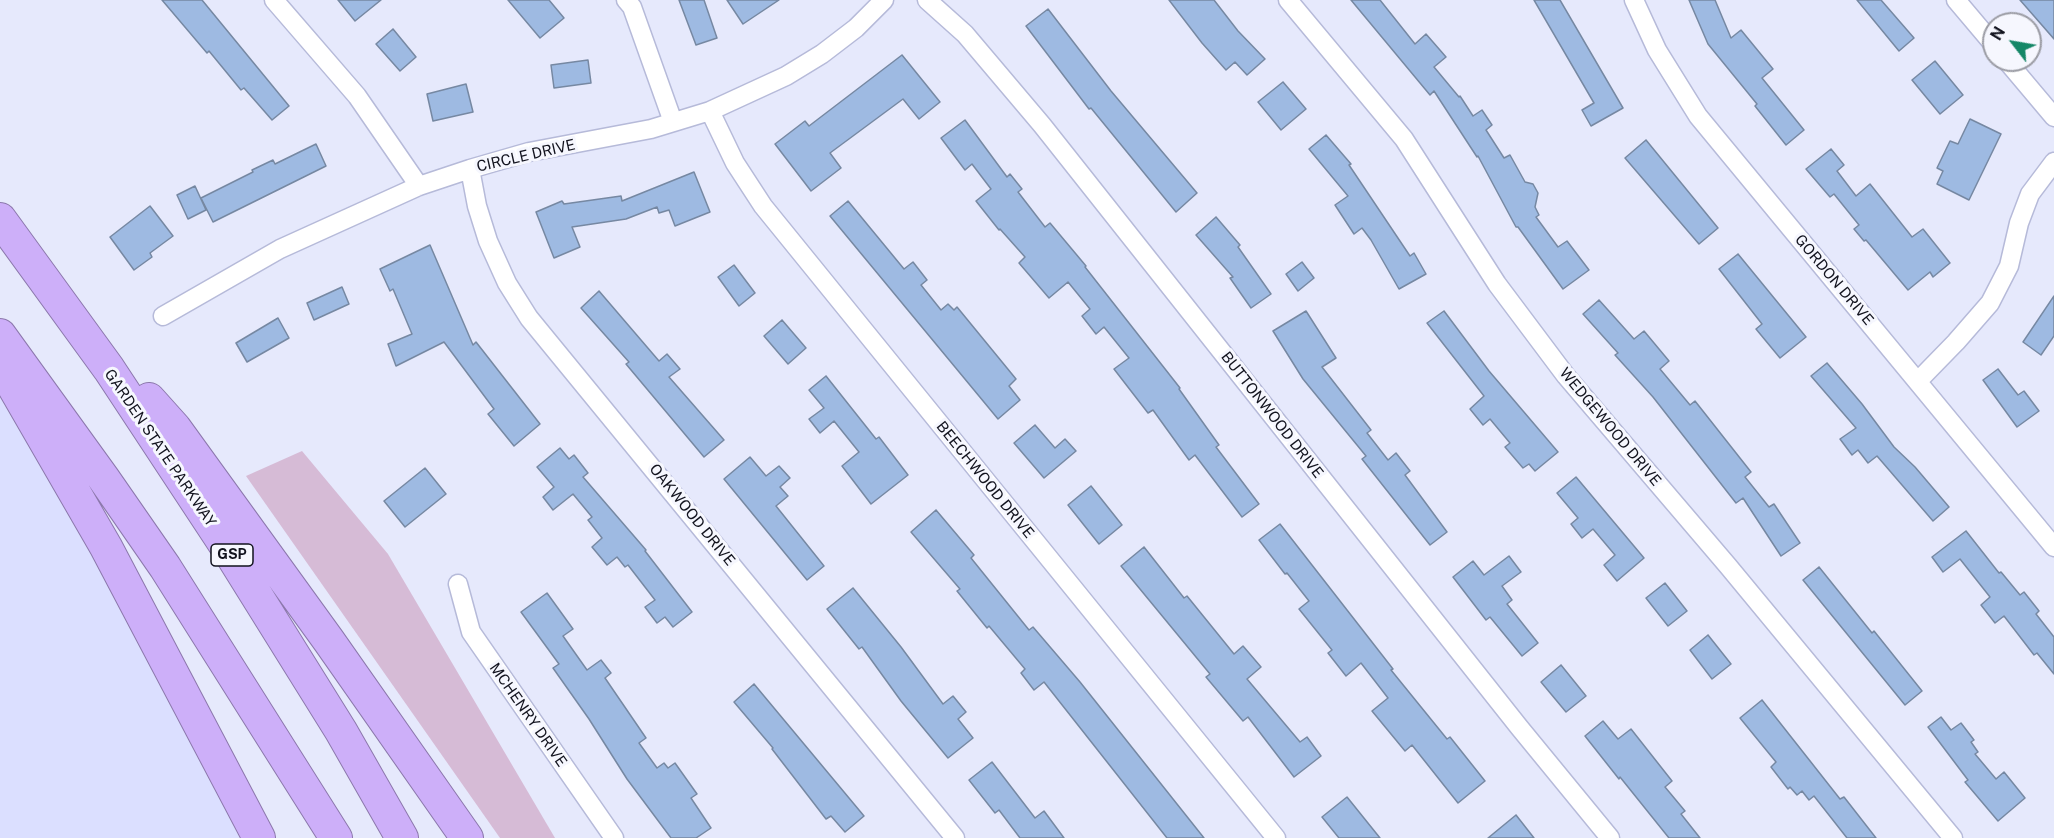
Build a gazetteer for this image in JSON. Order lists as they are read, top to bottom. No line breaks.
{"streets":{"highway":["GARDEN STATE PARKWAY","GSP"],"street":["CIRCLE DRIVE","GORDON DRIVE","BUTTONWOOD DRIVE","WEDGEWOOD DRIVE","BEECHWOOD DRIVE","OAKWOOD DRIVE","MCHENRY DRIVE"]},"crossings":[["CIRCLE DRIVE","BEECHWOOD DRIVE"],["CIRCLE DRIVE","OAKWOOD DRIVE"]],"north":"top left"}
